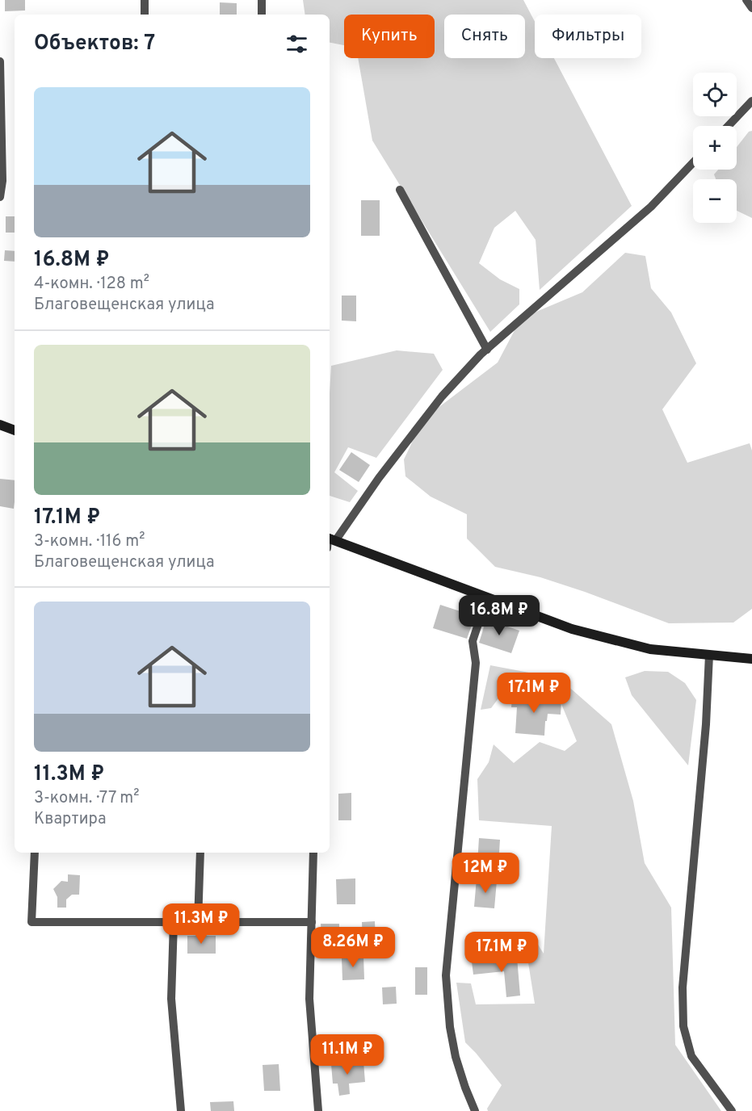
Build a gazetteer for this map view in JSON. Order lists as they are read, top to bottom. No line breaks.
{"page":{"chip":["Купить","Снять","Фильтры"],"heading":"Объектов: 7","map_buttons":["+","−"],"list":[{"name":"16.8M ₽","note":"4-комн. · 128 m² · Благовещенская улица"},{"name":"17.1M ₽","note":"3-комн. · 116 m² · Благовещенская улица"},{"name":"11.3M ₽","note":"3-комн. · 77 m² · Квартира"}],"price":["16.8M ₽","17.1M ₽","12M ₽","11.3M ₽","8.26M ₽","17.1M ₽","11.1M ₽"]}}
